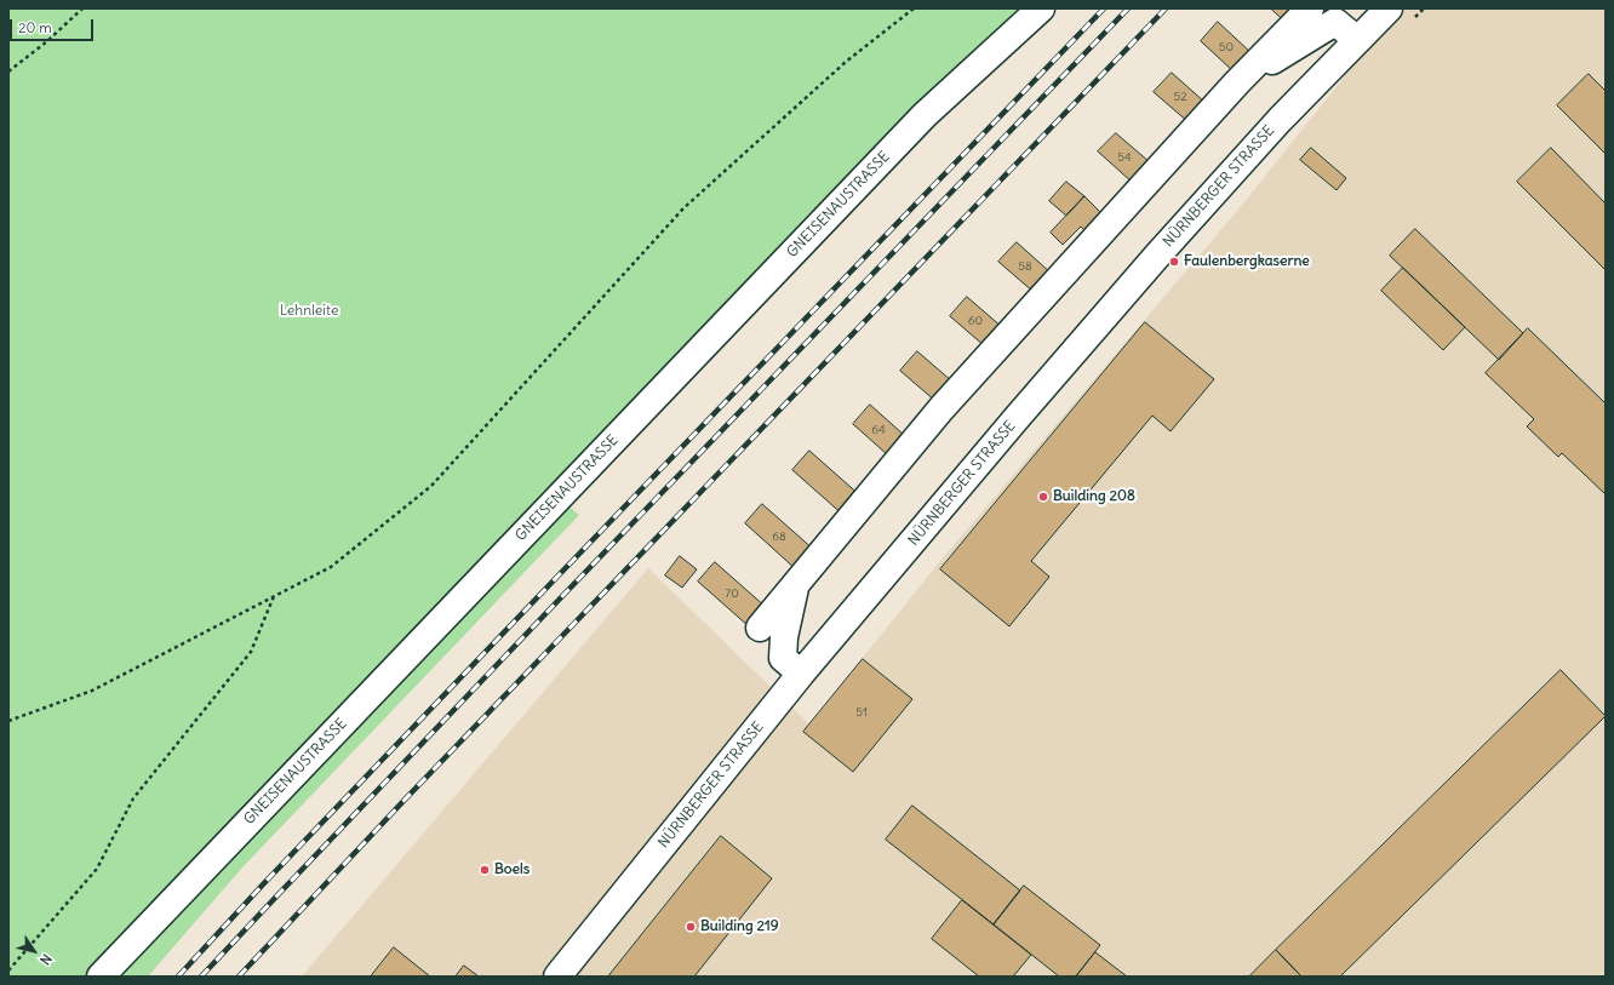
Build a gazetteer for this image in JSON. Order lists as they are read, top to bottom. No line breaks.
{"streets":{"street":["NÜRNBERGER STRASSE","GNEISENAUSTRASSE"]},"parks":["Lehnleite"],"places":["Faulenbergkaserne","Building 208","Boels","Building 219"],"house_numbers":["50","52","54","58","60","64","68","70","51"],"scale_bar":"20 m","north":"bottom right"}
